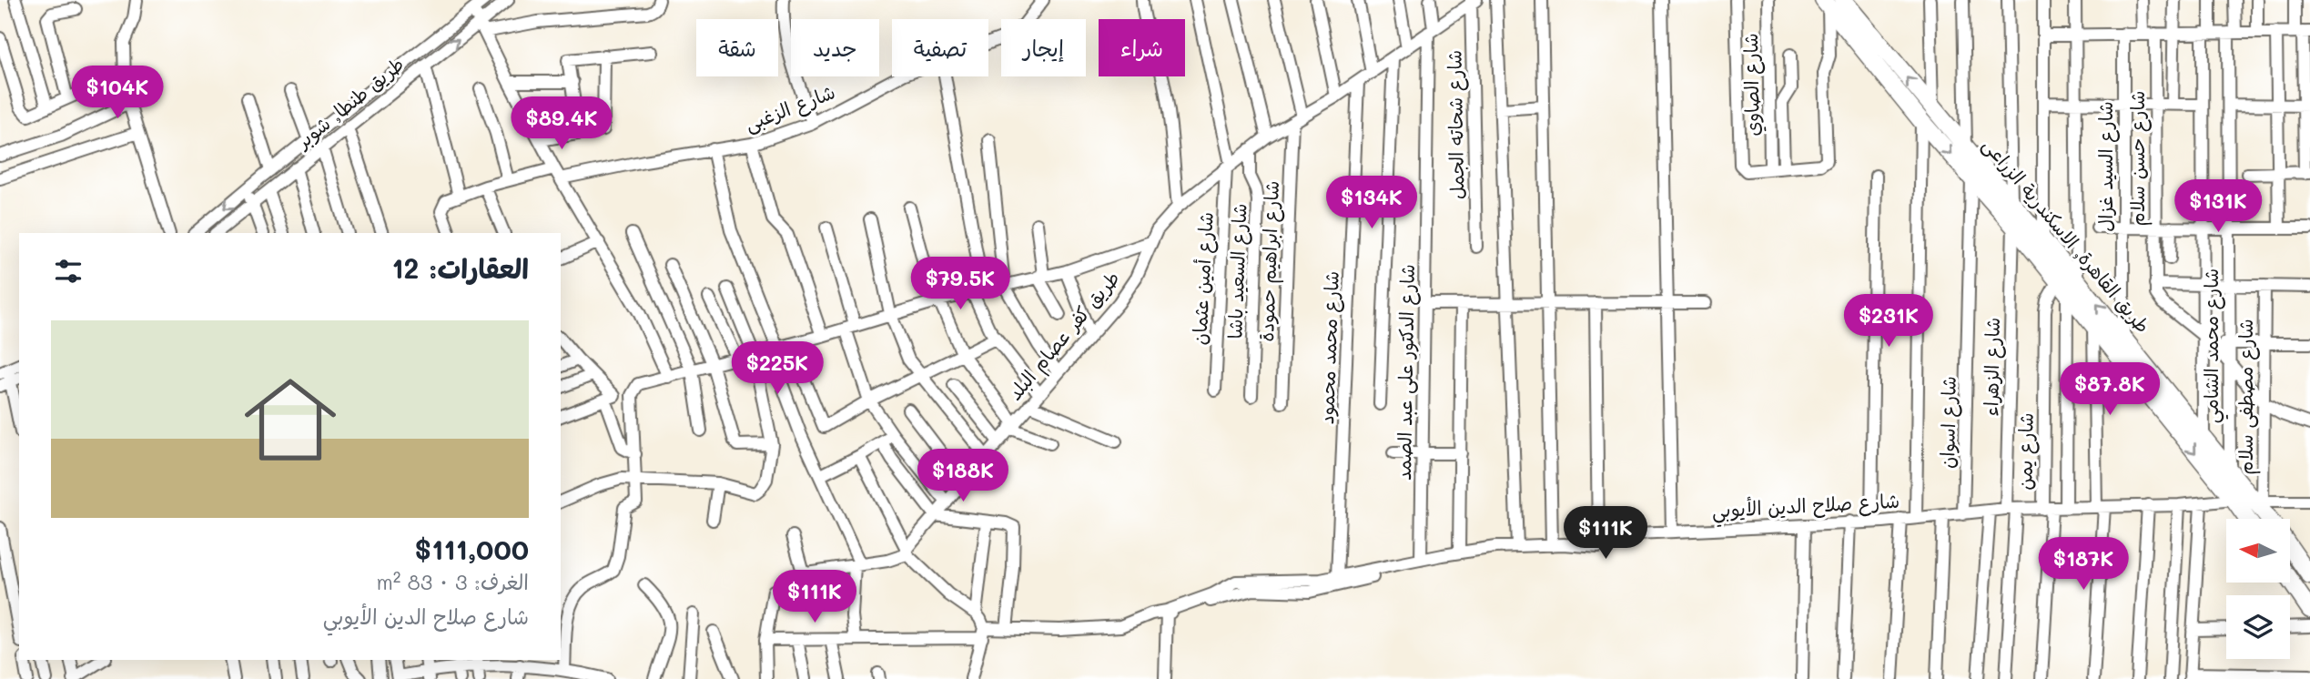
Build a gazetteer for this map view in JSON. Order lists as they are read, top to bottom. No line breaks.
{"streets":{"highway":["طريق القاهرة, الاسكندرية الزراعى"],"street":["شارع الصاوي","طريق طنطا, شوبر","شارع الزغبى","شارع شحاته الجمل","شارع حسن سلام","شارع السيد غزال","شارع ابراهيم حمودة","شارع السعيد باشا","شارع أمين عثمان","طريق كفر عصام البلد","شارع محمد الشامي","شارع محمد محمود","شارع الزهراء","شارع الدكتور على عبد الصمد","شارع مصطفى سلام","شارع اسوان","شارع يمن","شارع صلاح الدين الأيوبي"]},"crossings":[["شارع شحاته الجمل","طريق كفر عصام البلد"],["شارع السيد غزال","طريق القاهرة, الاسكندرية الزراعى"],["طريق القاهرة, الاسكندرية الزراعى","شارع محمد الشامي"],["طريق القاهرة, الاسكندرية الزراعى","شارع الزهراء"],["طريق القاهرة, الاسكندرية الزراعى","شارع مصطفى سلام"],["طريق القاهرة, الاسكندرية الزراعى","شارع اسوان"],["طريق القاهرة, الاسكندرية الزراعى","شارع يمن"],["طريق القاهرة, الاسكندرية الزراعى","شارع صلاح الدين الأيوبي"],["شارع ابراهيم حمودة","طريق كفر عصام البلد"],["شارع السعيد باشا","طريق كفر عصام البلد"],["شارع أمين عثمان","طريق كفر عصام البلد"],["طريق كفر عصام البلد","شارع محمد محمود"],["طريق كفر عصام البلد","شارع الدكتور على عبد الصمد"],["شارع محمد محمود","شارع صلاح الدين الأيوبي"],["شارع الزهراء","شارع صلاح الدين الأيوبي"],["شارع الدكتور على عبد الصمد","شارع صلاح الدين الأيوبي"],["شارع اسوان","شارع صلاح الدين الأيوبي"],["شارع يمن","شارع صلاح الدين الأيوبي"]],"north":"left","page":{"chip":["شراء","إيجار","تصفية","جديد","شقة"],"price":["$104K","$89.4K","$134K","$131K","$79.5K","$231K","$225K","$87.8K","$188K","$111K","$187K","$111K"],"heading":"العقارات: 12","list":[{"name":"$111,000","note":"الغرف: 3 · 83 m² · شارع صلاح الدين الأيوبي"}]}}
